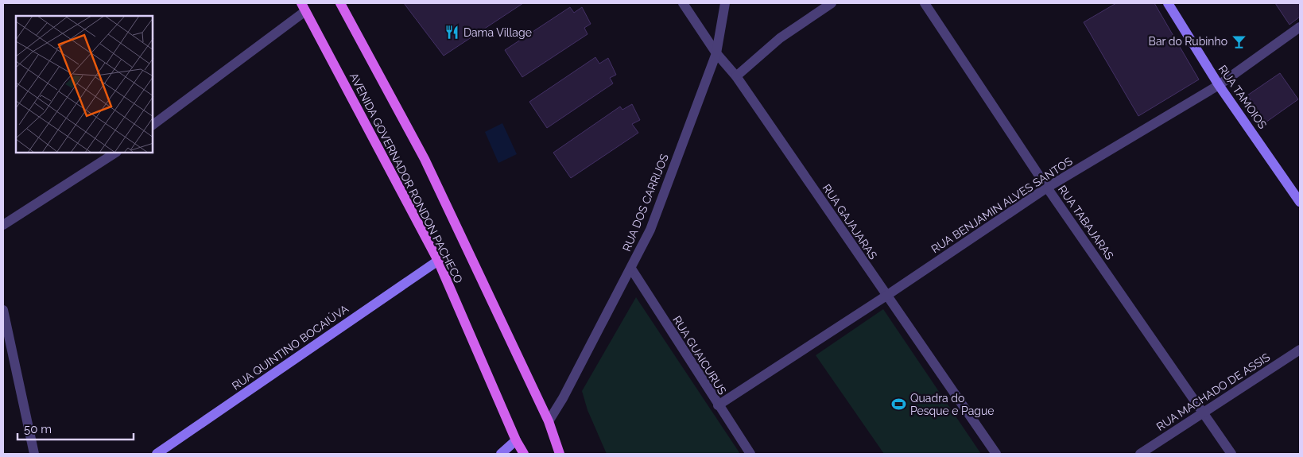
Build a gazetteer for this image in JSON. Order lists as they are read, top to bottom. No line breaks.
{"streets":{"main road":["AVENIDA GOVERNADOR RONDON PACHECO"],"street":["RUA TAMOIOS","RUA DOS CARRIJOS","RUA BENJAMIN ALVES SANTOS","RUA GAJAJARAS","RUA TABAJARAS","RUA QUINTINO BOCAIÚVA","RUA GUAICURUS","RUA MACHADO DE ASSIS"]},"crossings":[["RUA TAMOIOS","RUA BENJAMIN ALVES SANTOS"],["AVENIDA GOVERNADOR RONDON PACHECO","RUA DOS CARRIJOS"],["AVENIDA GOVERNADOR RONDON PACHECO","RUA QUINTINO BOCAIÚVA"],["RUA DOS CARRIJOS","RUA GAJAJARAS"],["RUA DOS CARRIJOS","RUA GUAICURUS"],["RUA BENJAMIN ALVES SANTOS","RUA GAJAJARAS"],["RUA BENJAMIN ALVES SANTOS","RUA TABAJARAS"],["RUA BENJAMIN ALVES SANTOS","RUA GUAICURUS"],["RUA TABAJARAS","RUA MACHADO DE ASSIS"]],"places":{"restaurant":["Dama Village"],"bar":["Bar do Rubinho"],"sports":["Quadra do Pesque e Pague"]},"scale_bar":"50 m"}
